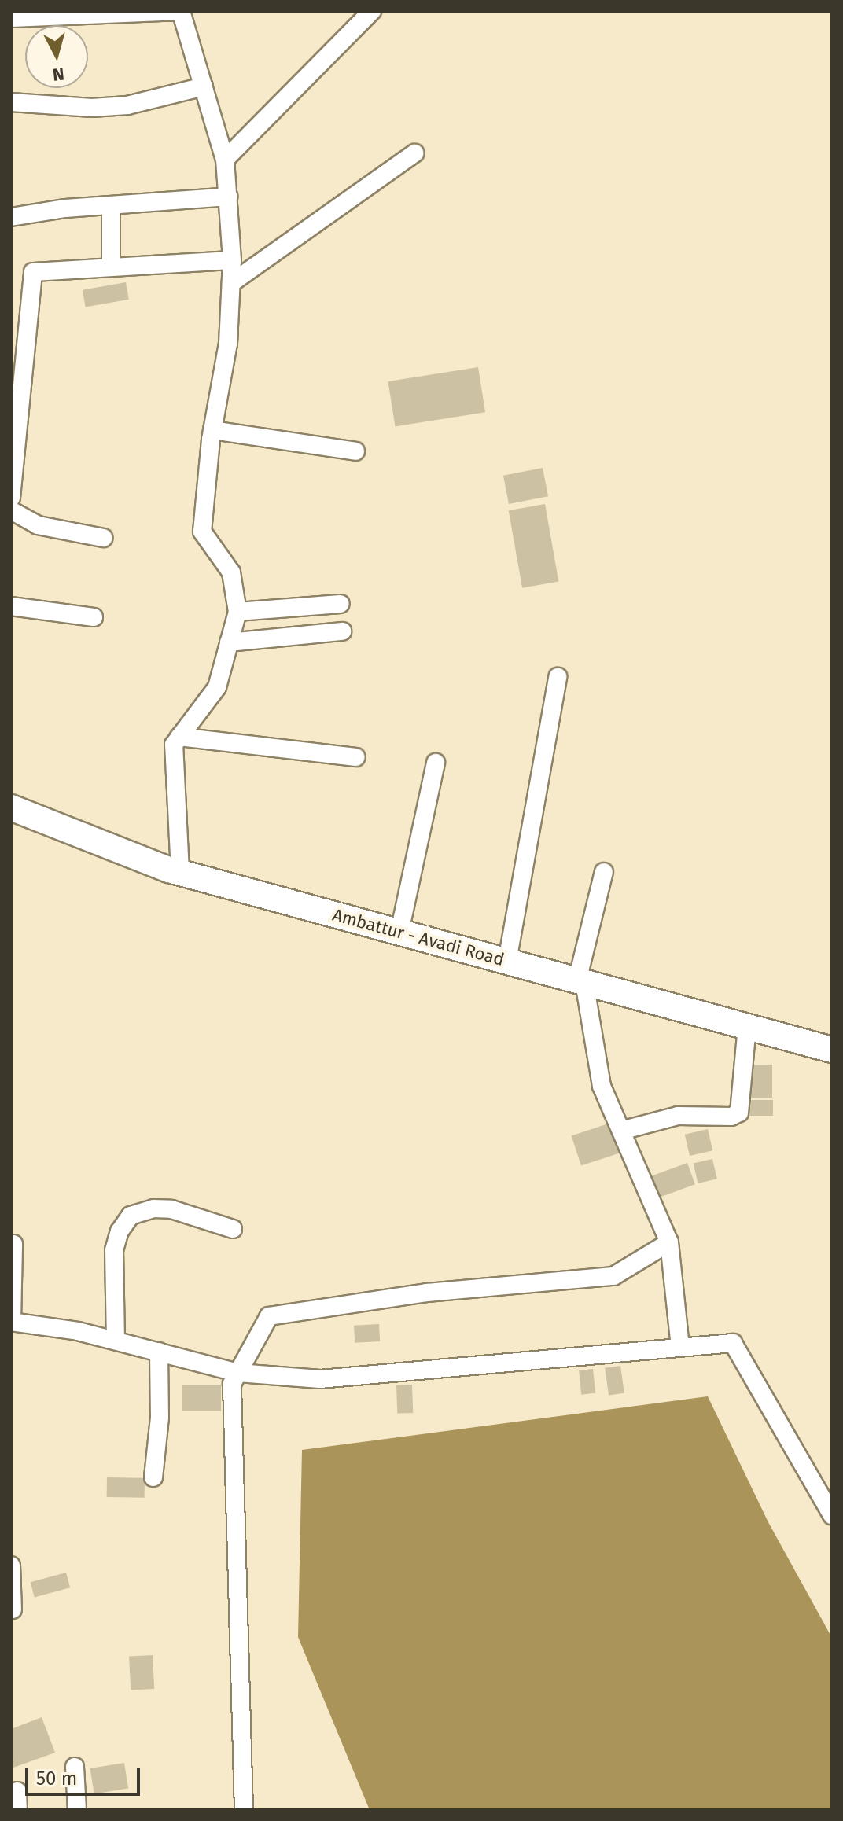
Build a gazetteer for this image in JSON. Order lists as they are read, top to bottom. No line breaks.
{"streets":{"street":["Ambattur - Avadi Road"]},"scale_bar":"50 m","north":"bottom"}
